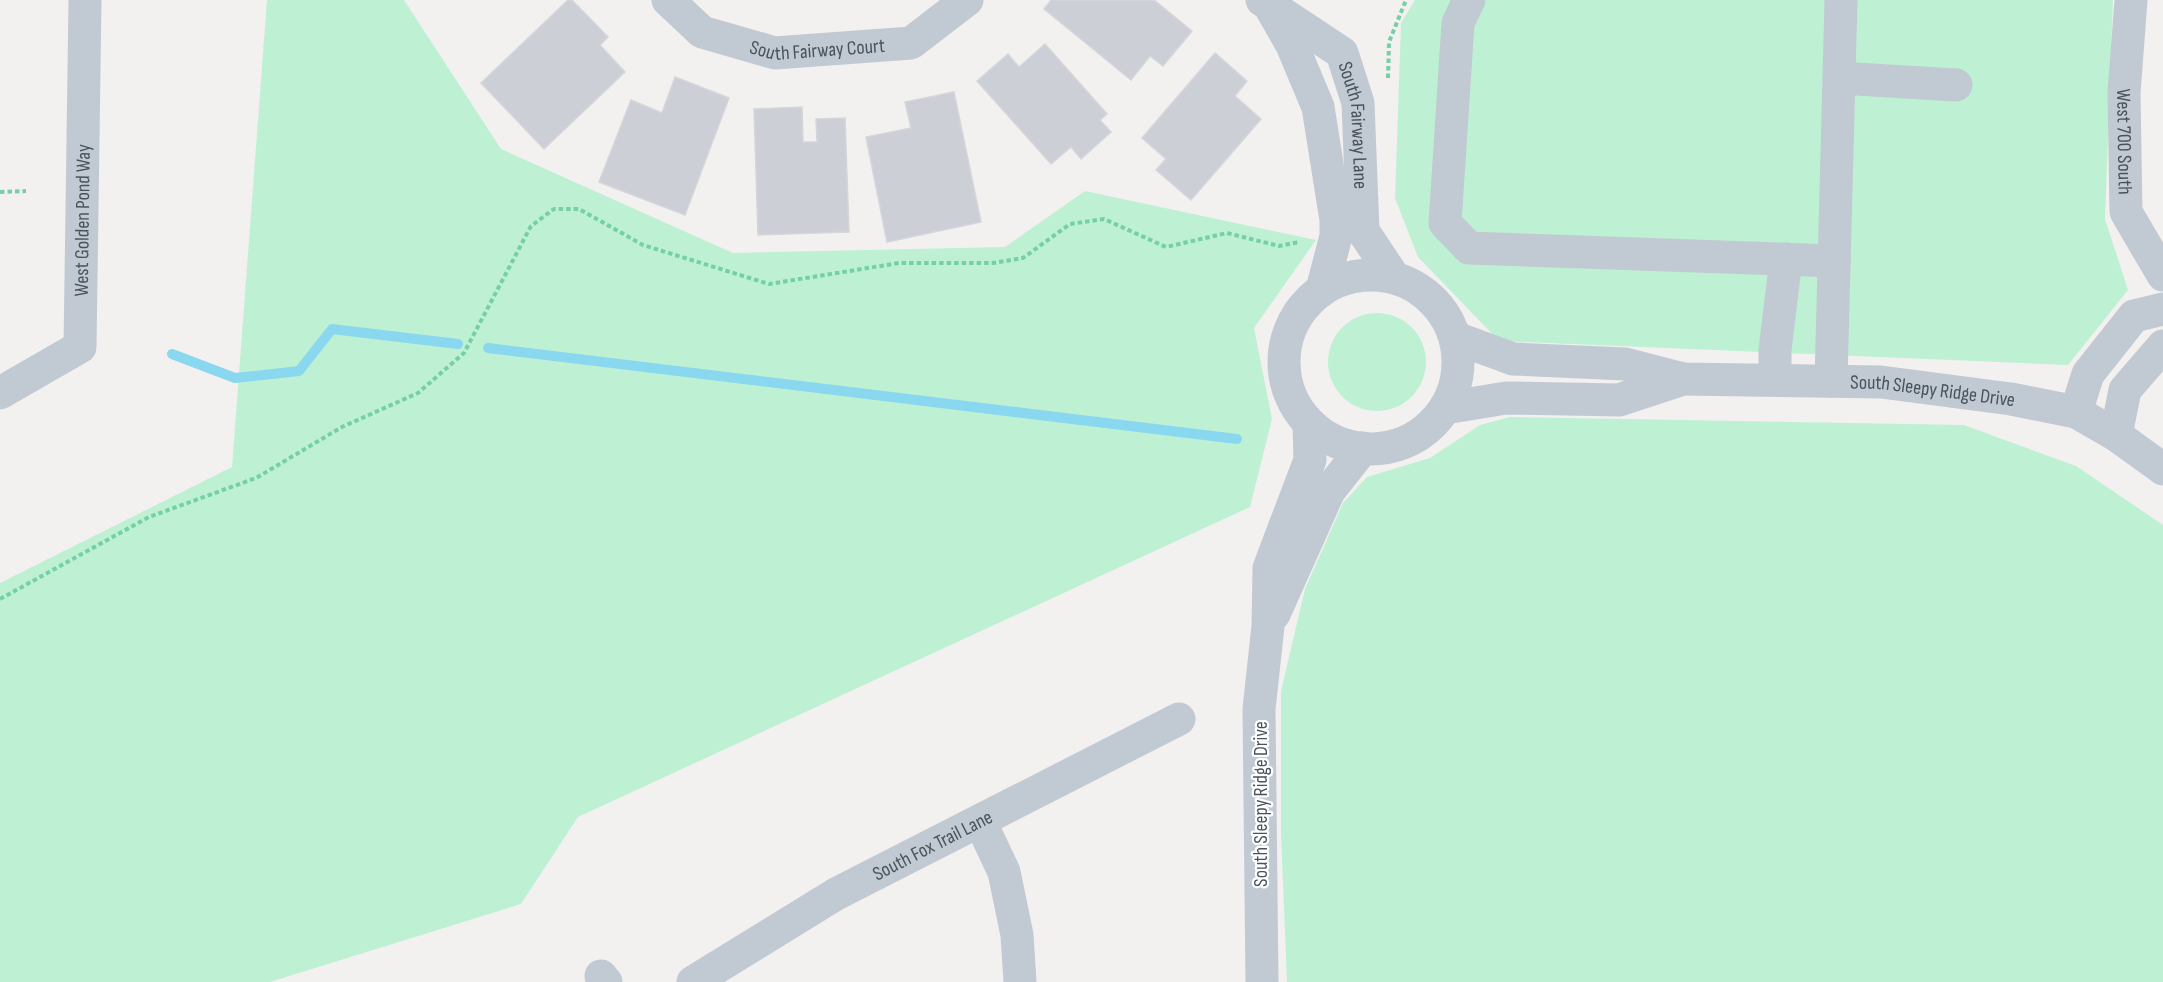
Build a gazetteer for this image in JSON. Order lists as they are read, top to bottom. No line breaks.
{"streets":{"street":["South Fairway Court","South Fairway Lane","West 700 South","West Golden Pond Way","South Sleepy Ridge Drive","South Fox Trail Lane"]},"crossings":[["South Fairway Lane","South Sleepy Ridge Drive"]]}
